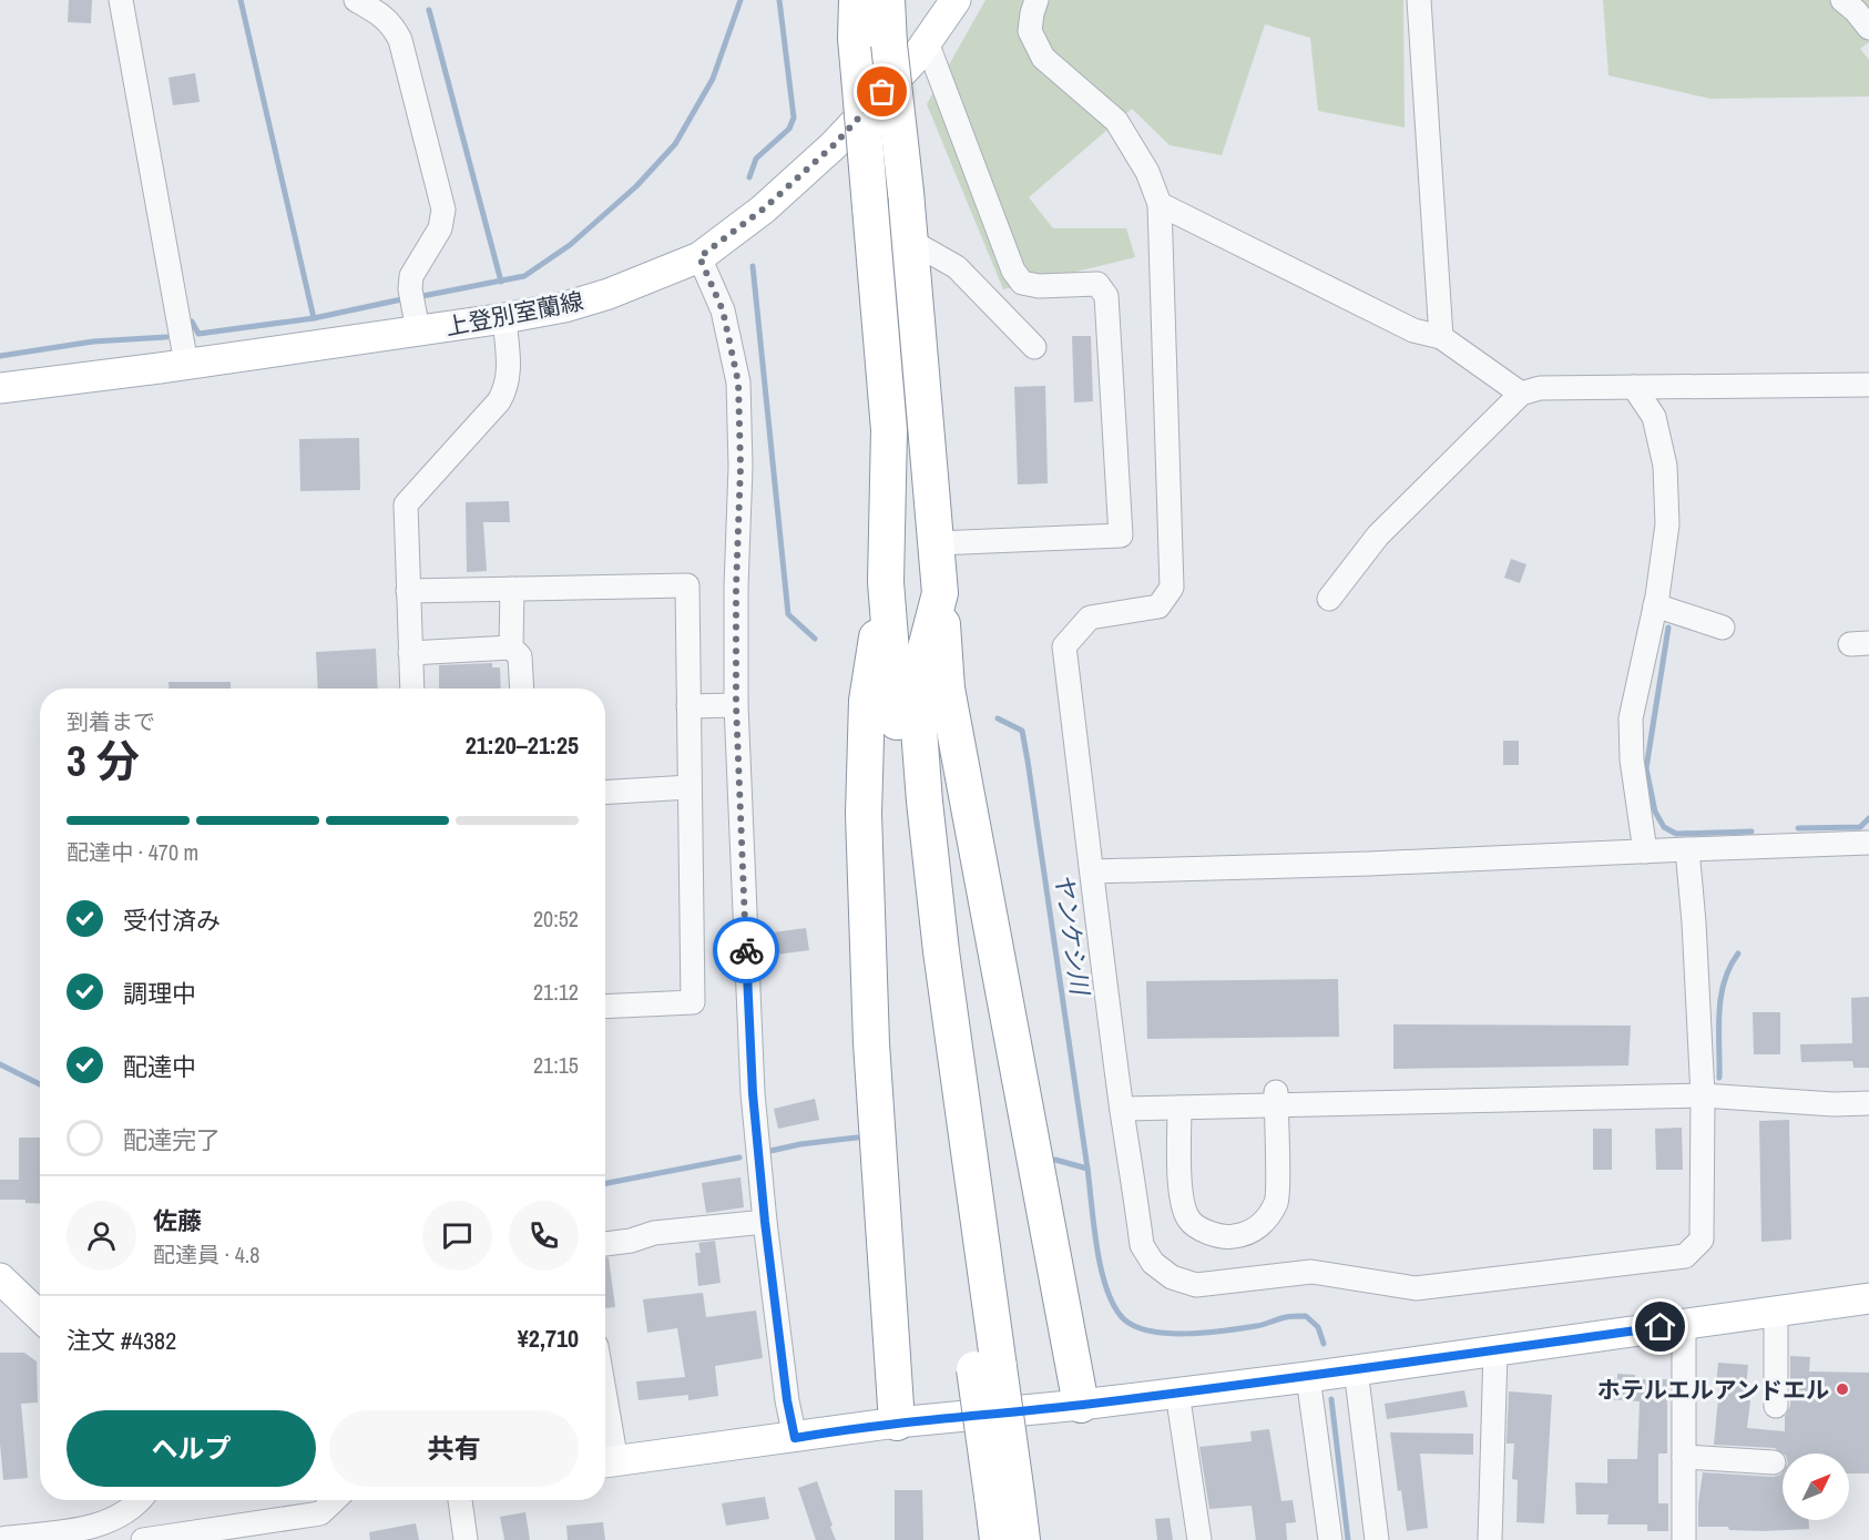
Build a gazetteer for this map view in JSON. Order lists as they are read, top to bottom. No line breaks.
{"streets":{"main road":["上登別室蘭線"]},"water":["ヤンケシ川"],"places":["ホテルエルアンドエル"],"north":"top right","page":{"heading":["3 分","到着まで","21:20–21:25"],"panel":["佐藤","配達員 · 4.8","注文 #4382","¥2,710"],"bar":"配達中 · 470 m","list":[["受付済み","20:52"],["調理中","21:12"],["配達中","21:15"],"配達完了"],"buttons":["ヘルプ","共有"]}}
